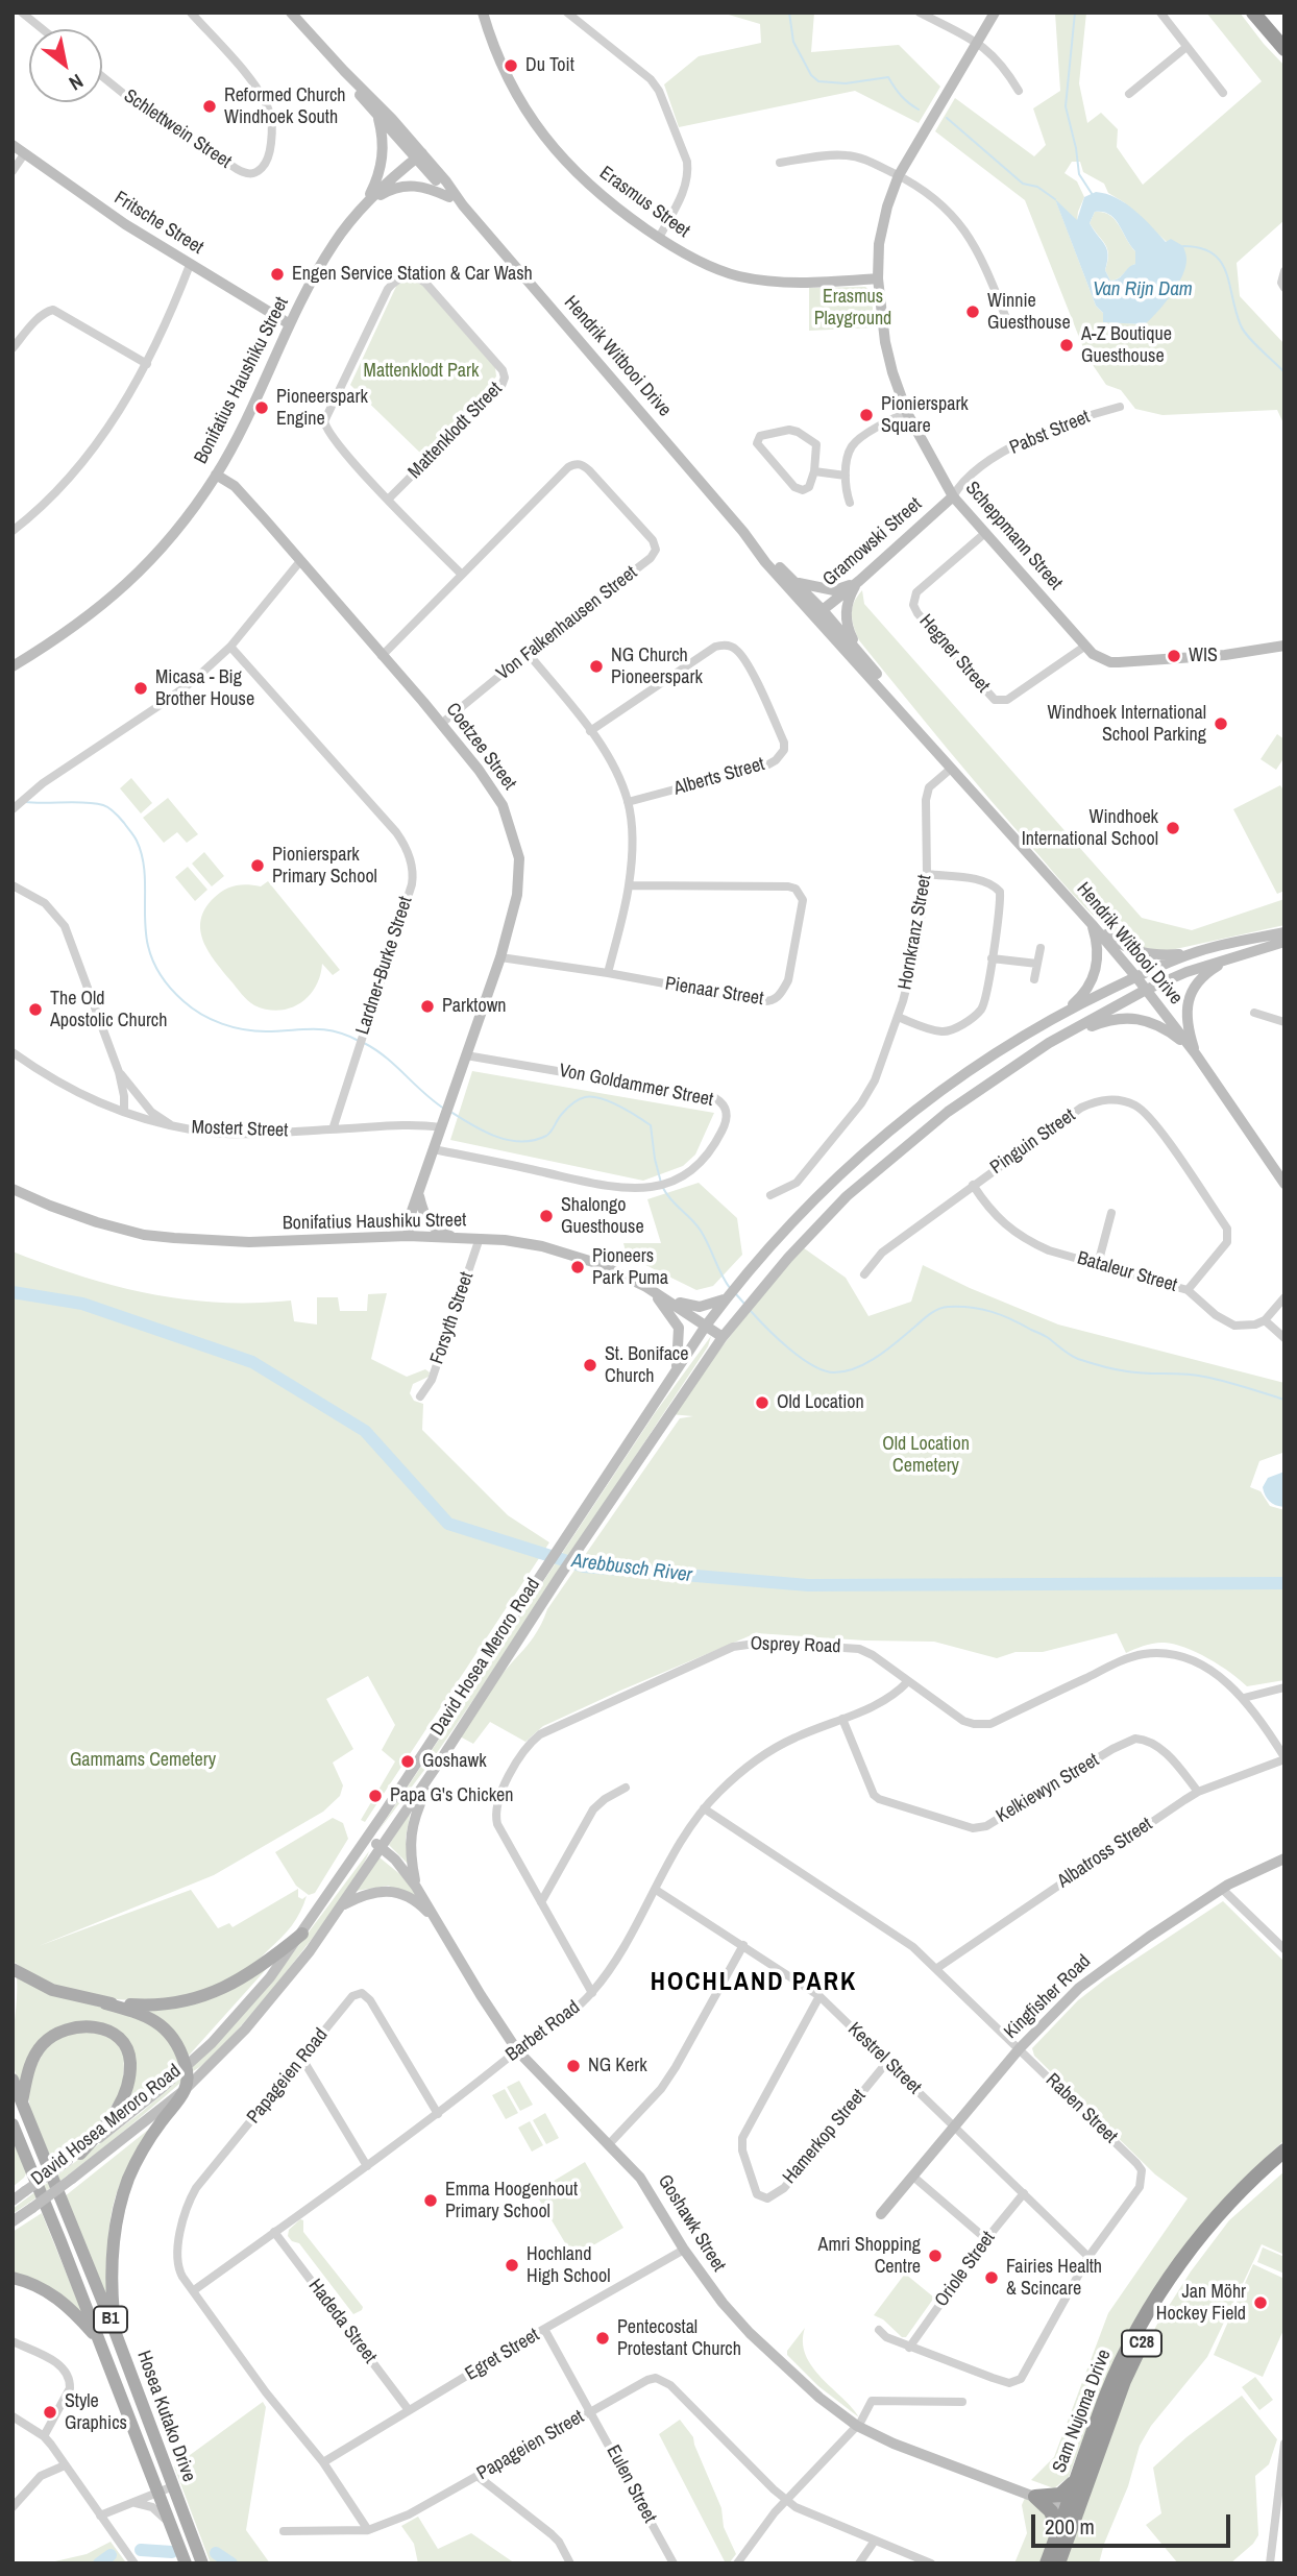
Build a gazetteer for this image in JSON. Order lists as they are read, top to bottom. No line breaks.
{"streets":{"highway":["C28","Sam Nujoma Drive"],"main road":["Erasmus Street","Fritsche Street","Hendrik Witbooi Drive","Bonifatius Haushiku Street","Scheppmann Street","Gramowski Street","Coetzee Street","David Hosea Meroro Road","Kingfisher Road","Goshawk Street","B1","Hosea Kutako Drive"],"street":["Schlettwein Street","Mattenklodt Street","Pabst Street","Von Falkenhausen Street","Hegner Street","Alberts Street","Hornkranz Street","Lardner-Burke Street","Pienaar Street","Von Goldammer Street","Mostert Street","Pinguin Street","Bataleur Street","Forsyth Street","Osprey Road","Kelkiewyn Street","Albatross Street","Barbet Road","Kestrel Street","Papageien Road","Raben Street","Hamerkop Street","Oriole Street","Hadeda Street","Egret Street","Papageien Street","Eulen Street"]},"crossings":[["Erasmus Street","Scheppmann Street"],["Fritsche Street","Bonifatius Haushiku Street"],["Hendrik Witbooi Drive","Bonifatius Haushiku Street"],["Hendrik Witbooi Drive","Gramowski Street"],["Hendrik Witbooi Drive","Hornkranz Street"],["Hendrik Witbooi Drive","David Hosea Meroro Road"],["Bonifatius Haushiku Street","Coetzee Street"],["Bonifatius Haushiku Street","Forsyth Street"],["Bonifatius Haushiku Street","David Hosea Meroro Road"],["Mattenklodt Street","Von Falkenhausen Street"],["Pabst Street","Scheppmann Street"],["Pabst Street","Gramowski Street"],["Scheppmann Street","Gramowski Street"],["Scheppmann Street","Hegner Street"],["Von Falkenhausen Street","Coetzee Street"],["Coetzee Street","Pienaar Street"],["Coetzee Street","Von Goldammer Street"],["Coetzee Street","Mostert Street"],["Lardner-Burke Street","Mostert Street"],["Pinguin Street","Bataleur Street"],["Osprey Road","Albatross Street"],["Osprey Road","Barbet Road"],["David Hosea Meroro Road","Goshawk Street"],["Kelkiewyn Street","Albatross Street"],["Kelkiewyn Street","Barbet Road"],["Albatross Street","Raben Street"],["Kingfisher Road","Kestrel Street"],["Kingfisher Road","Raben Street"],["Barbet Road","Kestrel Street"],["Barbet Road","Papageien Road"],["Barbet Road","Raben Street"],["Barbet Road","Goshawk Street"],["Barbet Road","Hadeda Street"],["Kestrel Street","Raben Street"],["Kestrel Street","Hamerkop Street"],["Kestrel Street","Oriole Street"],["Raben Street","Oriole Street"],["Goshawk Street","Egret Street"],["Goshawk Street","Sam Nujoma Drive"],["Hadeda Street","Egret Street"],["Egret Street","Eulen Street"],["Papageien Street","Eulen Street"]],"districts":["HOCHLAND PARK"],"water":["Van Rijn Dam","Arebbusch River"],"parks":["Erasmus Playground","Mattenklodt Park","Old Location Cemetery","Gammams Cemetery"],"places":["Du Toit","Reformed Church Windhoek South","Engen Service Station & Car Wash","Winnie Guesthouse","A-Z Boutique Guesthouse","Pioneerspark Engine","Pionierspark Square","WIS","NG Church Pioneerspark","Micasa - Big Brother House","Windhoek International School Parking","Windhoek International School","Pionierspark Primary School","Parktown","The Old Apostolic Church","Shalongo Guesthouse","Pioneers Park Puma","St. Boniface Church","Old Location","Goshawk","Papa G's Chicken","NG Kerk","Emma Hoogenhout Primary School","Amri Shopping Centre","Hochland High School","Fairies Health & Scincare","Jan Möhr Hockey Field","Pentecostal Protestant Church","Style Graphics"],"scale_bar":"200 m","north":"bottom right"}
